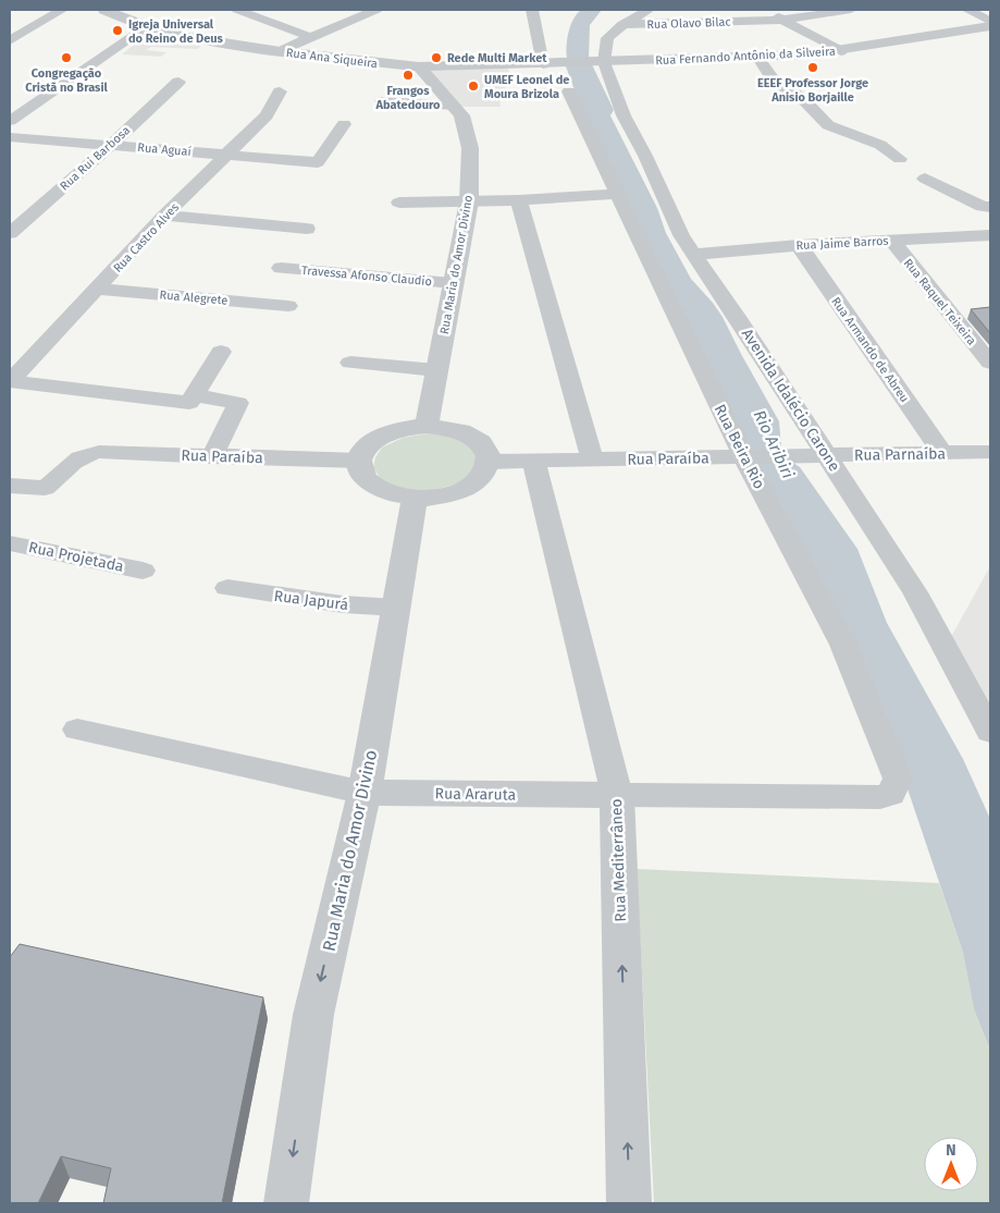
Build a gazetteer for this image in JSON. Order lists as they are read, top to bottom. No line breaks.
{"streets":{"street":["Rua Olavo Bilac","Rua Fernando Antônio da Silveira","Rua Ana Siqueira","Rua Aguaí","Rua Rui Barbosa","Rua Castro Alves","Rua Jaime Barros","Rua Maria do Amor Divino","Travessa Afonso Claudio","Rua Alegrete","Rua Raquel Teixeira","Rua Armando de Abreu","Avenida Idalécio Carone","Rua Beira Rio","Rua Parnaíba","Rua Paraíba","Rua Projetada","Rua Japurá","Rua Araruta","Rua Mediterrâneo"]},"crossings":[["Rua Fernando Antônio da Silveira","Rua Ana Siqueira"],["Rua Fernando Antônio da Silveira","Avenida Idalécio Carone"],["Rua Ana Siqueira","Rua Maria do Amor Divino"],["Rua Aguaí","Rua Rui Barbosa"],["Rua Aguaí","Rua Castro Alves"],["Rua Castro Alves","Rua Alegrete"],["Rua Jaime Barros","Rua Raquel Teixeira"],["Rua Jaime Barros","Rua Armando de Abreu"],["Rua Jaime Barros","Avenida Idalécio Carone"],["Rua Maria do Amor Divino","Travessa Afonso Claudio"],["Rua Maria do Amor Divino","Rua Paraíba"],["Rua Maria do Amor Divino","Rua Japurá"],["Rua Maria do Amor Divino","Rua Araruta"],["Rua Armando de Abreu","Rua Parnaíba"],["Avenida Idalécio Carone","Rua Parnaíba"],["Rua Beira Rio","Rua Parnaíba"],["Rua Beira Rio","Rua Paraíba"],["Rua Beira Rio","Rua Araruta"],["Rua Parnaíba","Rua Paraíba"],["Rua Paraíba","Rua Mediterrâneo"],["Rua Araruta","Rua Mediterrâneo"]],"one_way":["Rua Maria do Amor Divino","Rua Mediterrâneo"],"water":["Rio Aribiri"],"places":["Igreja Universal do Reino de Deus","Congregação Cristã no Brasil","Rede Multi Market","EEEF Professor Jorge Anisio Borjaille","Frangos Abatedouro","UMEF Leonel de Moura Brizola"],"north":"top"}
